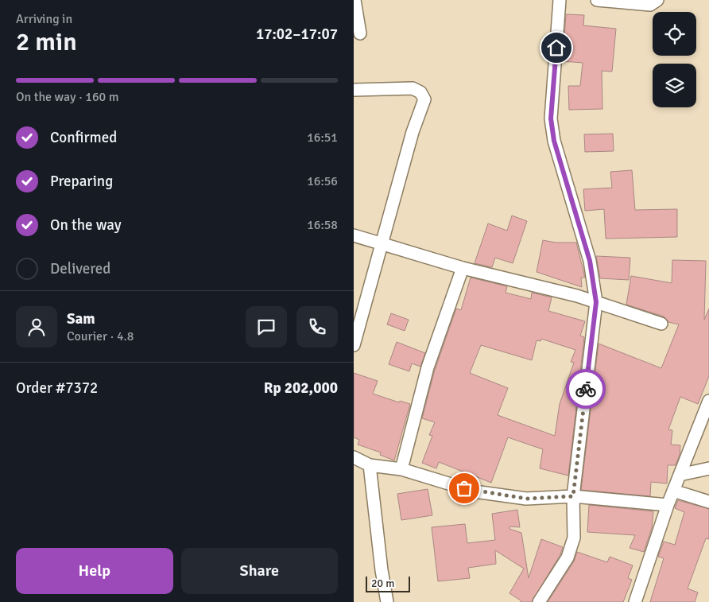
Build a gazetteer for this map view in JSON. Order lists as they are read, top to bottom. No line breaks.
{"scale_bar":"20 m","page":{"heading":["2 min","Arriving in","17:02–17:07"],"panel":["Sam","Courier · 4.8","Order #7372","Rp 202,000"],"bar":"On the way · 160 m","list":[["Confirmed","16:51"],["Preparing","16:56"],["On the way","16:58"],"Delivered"],"buttons":["Help","Share"],"scale":"20 m"}}
